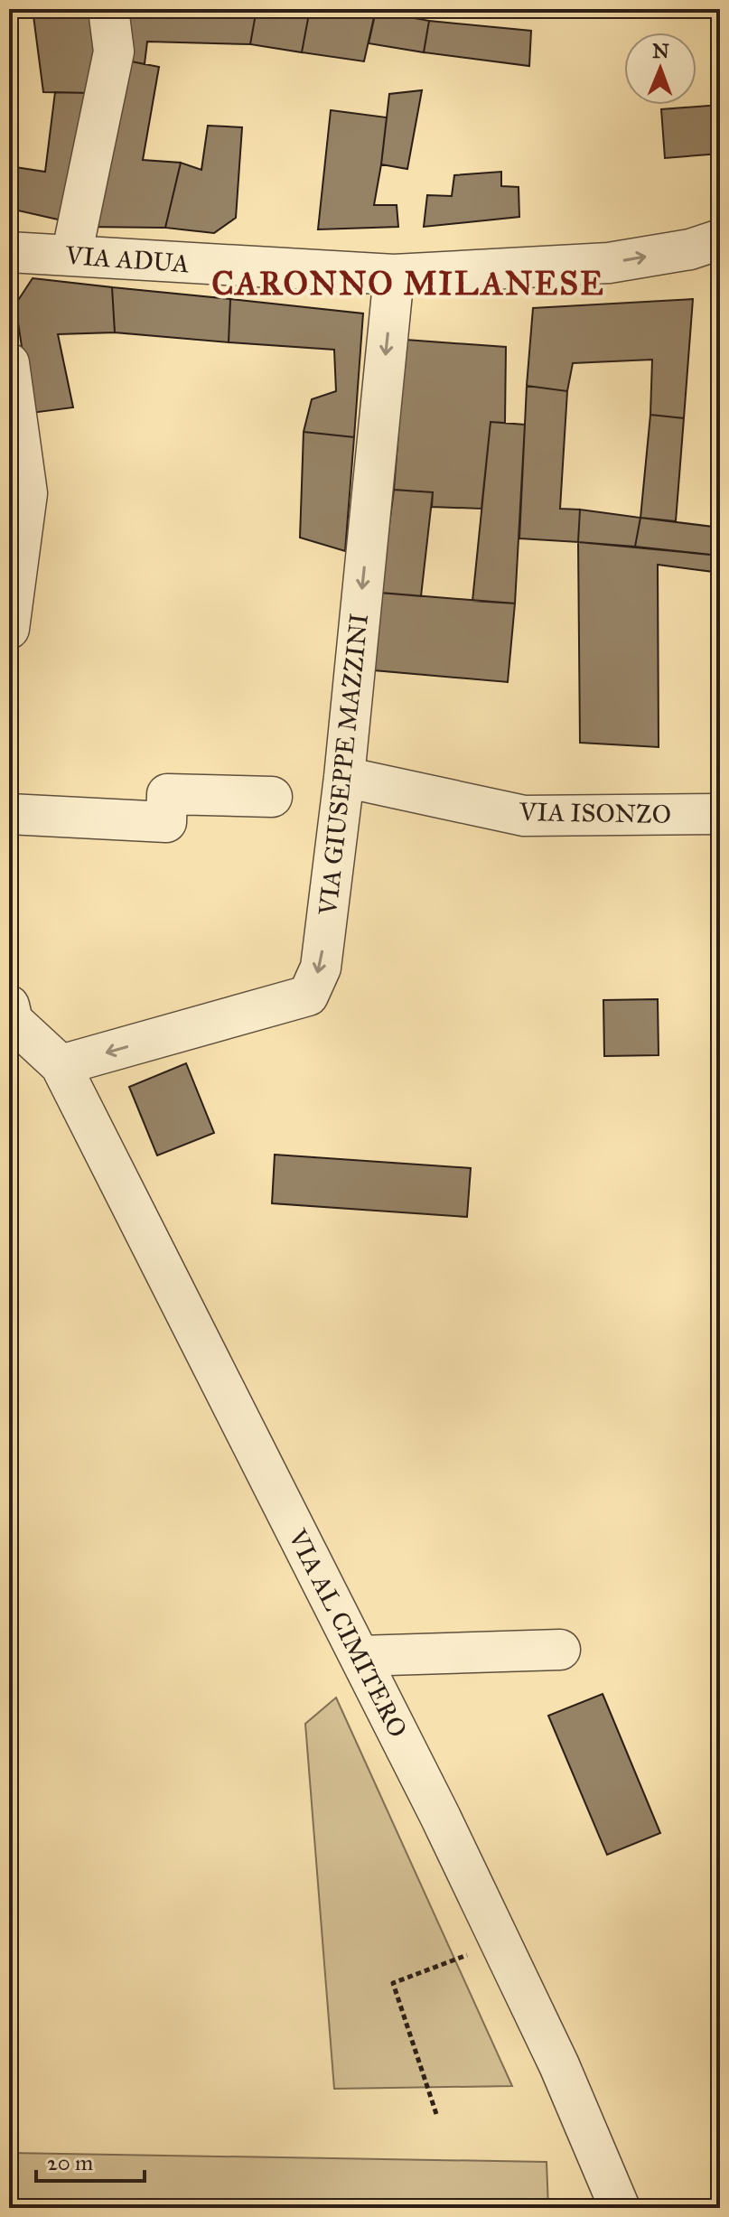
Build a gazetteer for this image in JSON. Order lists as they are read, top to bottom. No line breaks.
{"streets":{"street":["VIA ADUA","VIA GIUSEPPE MAZZINI","VIA ISONZO","VIA AL CIMITERO"]},"crossings":[["VIA ADUA","VIA GIUSEPPE MAZZINI"],["VIA GIUSEPPE MAZZINI","VIA ISONZO"],["VIA GIUSEPPE MAZZINI","VIA AL CIMITERO"]],"one_way":["VIA ADUA","VIA GIUSEPPE MAZZINI"],"districts":["CARONNO MILANESE"],"scale_bar":"20 m","north":"top"}
